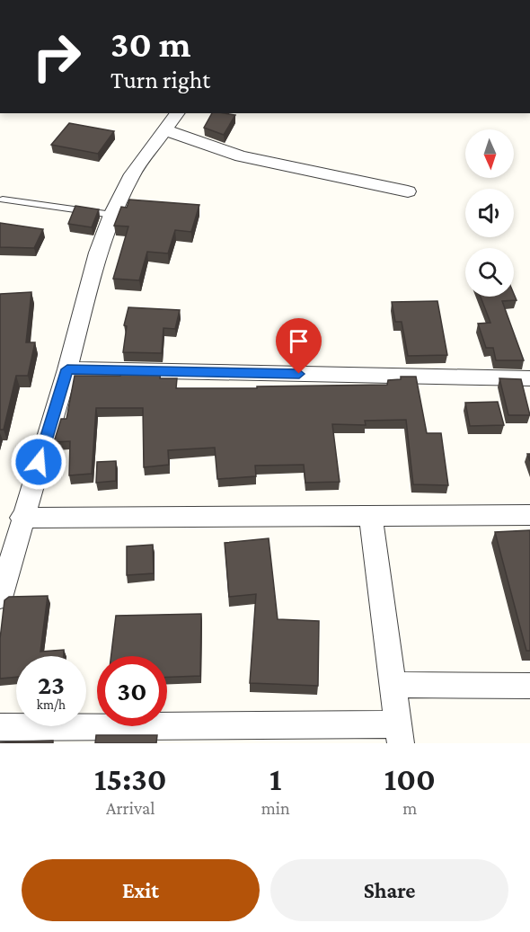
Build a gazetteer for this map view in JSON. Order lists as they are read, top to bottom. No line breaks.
{"north":"bottom","page":{"turn":["30 m","Turn right"],"speed":"23 km/h","limit":"30","eta":["15:30","Arrival","1","min","100","m"],"buttons":["Exit","Share"]}}
